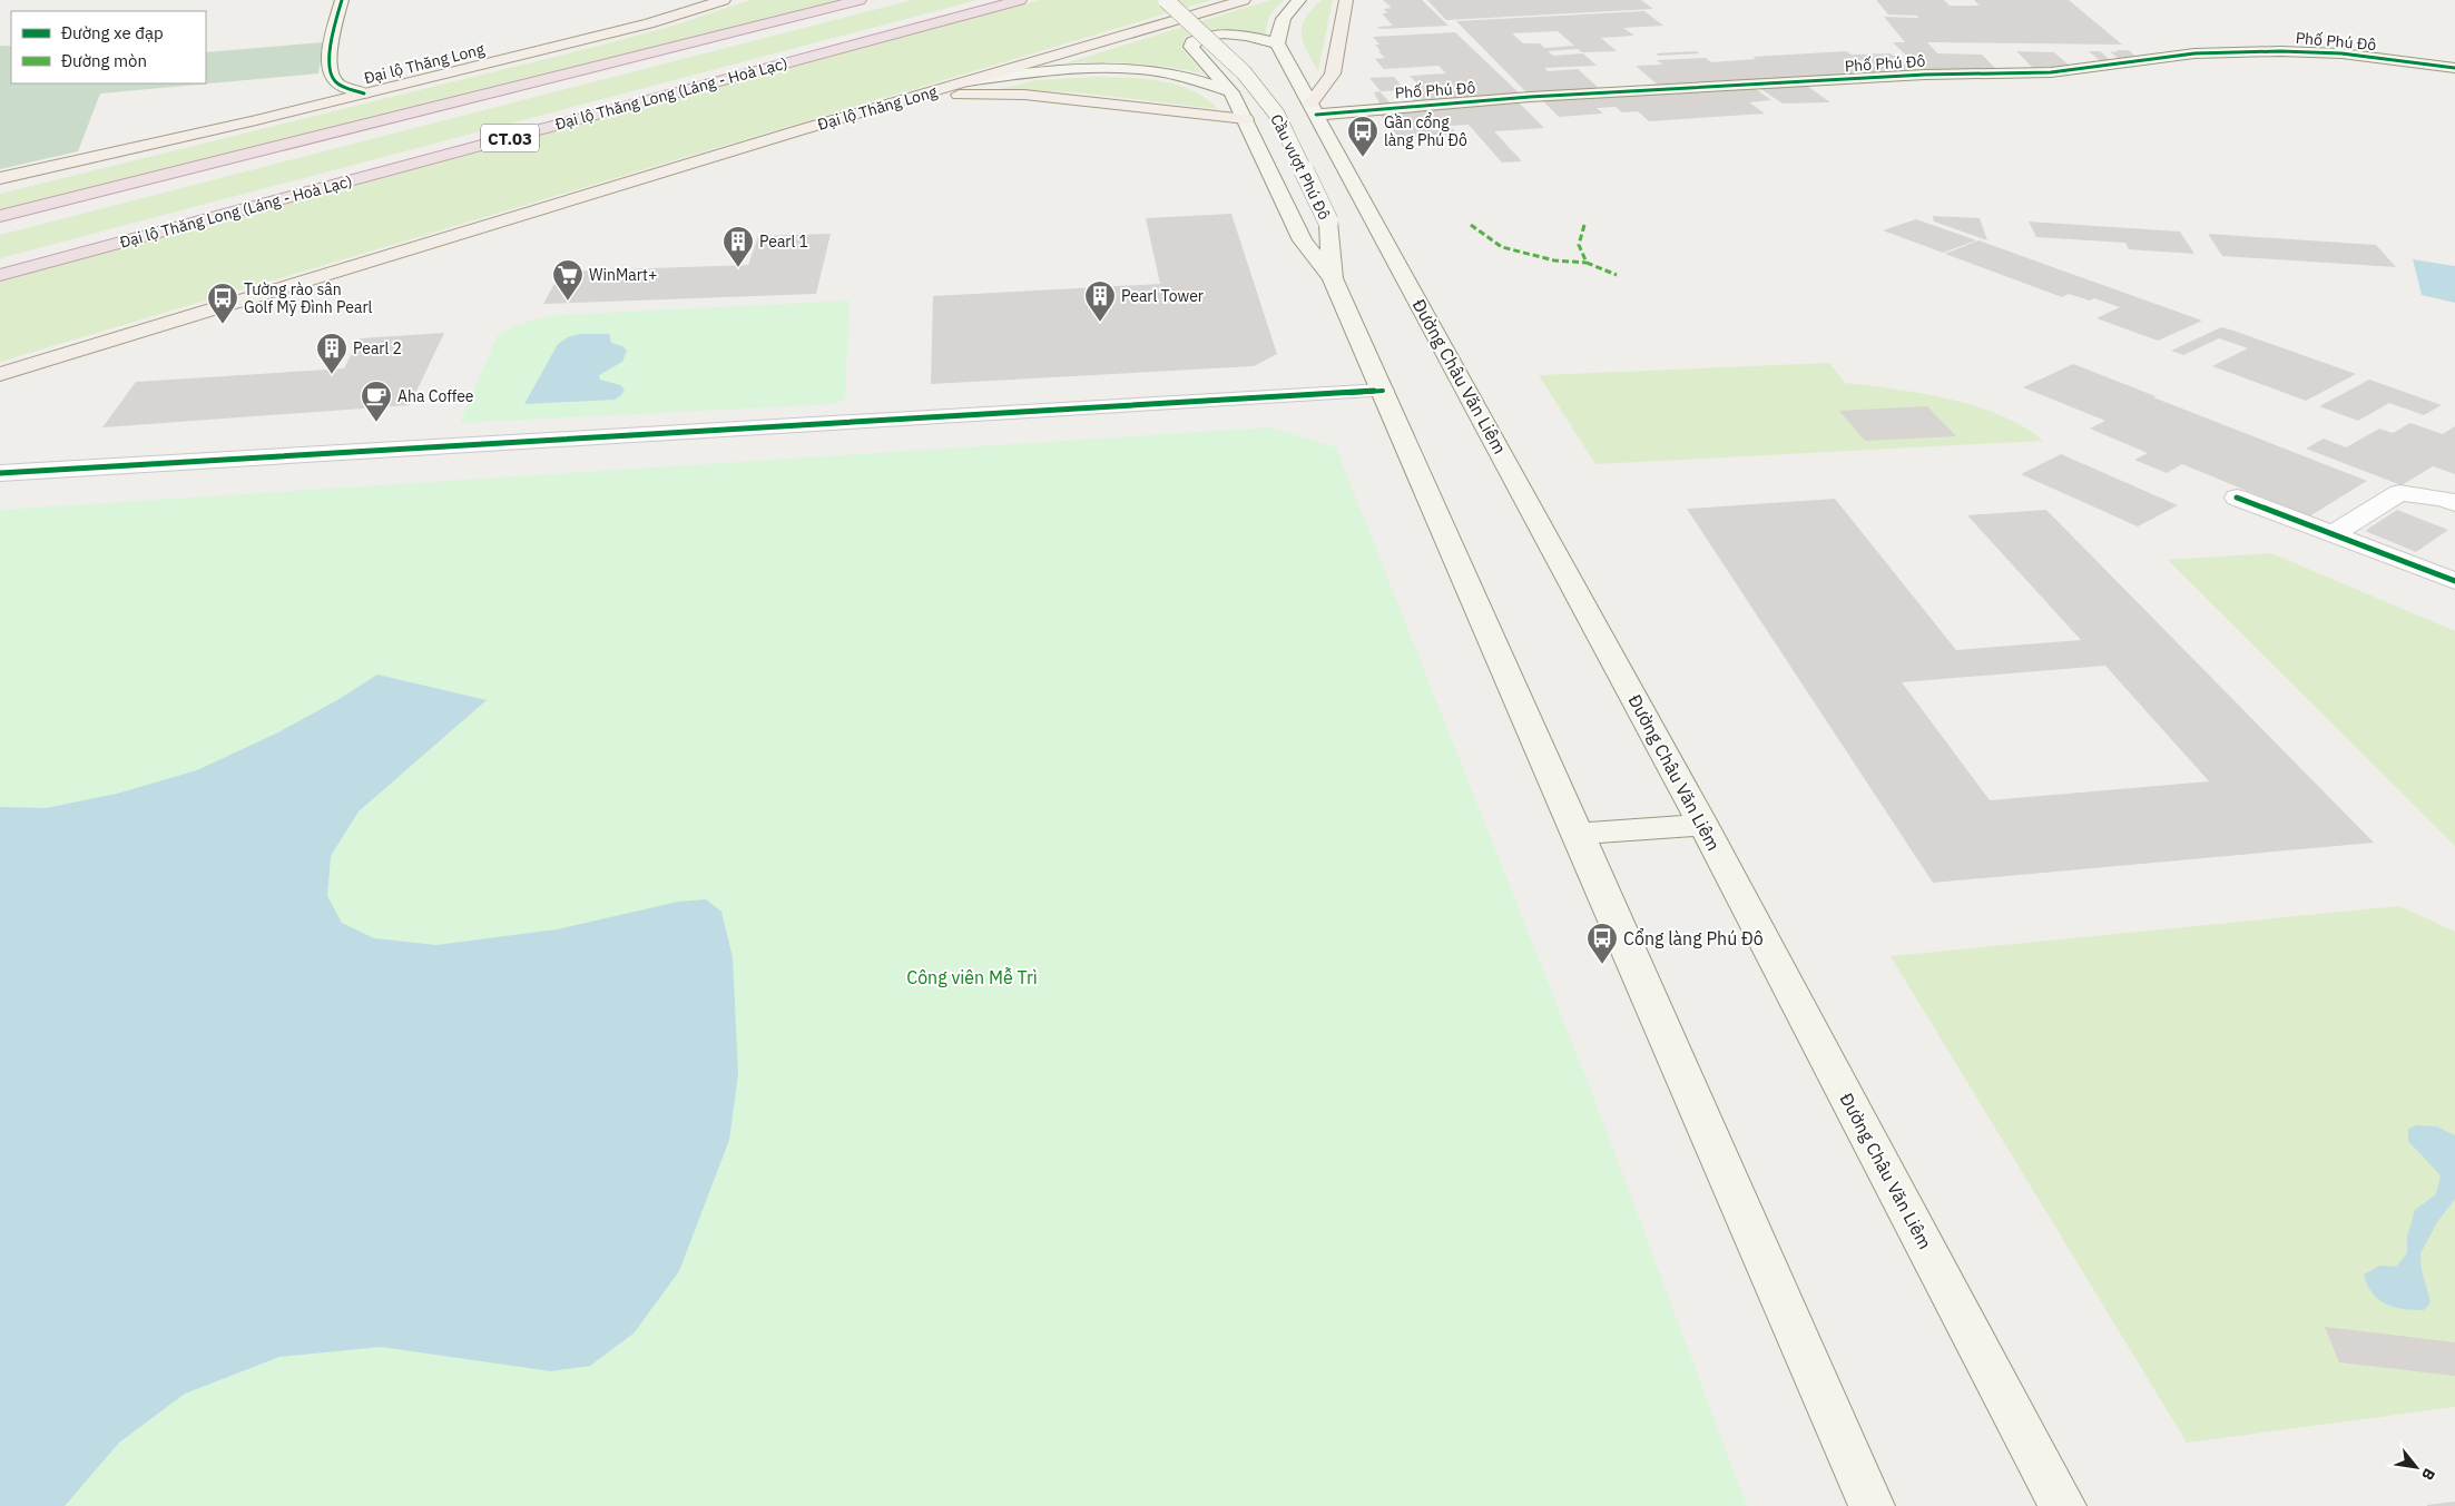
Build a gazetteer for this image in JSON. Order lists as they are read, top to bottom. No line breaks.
{"streets":{"highway":["Đại lộ Thăng Long (Láng - Hoà Lạc)","CT.03"],"main road":["Phố Phú Đô","Đại lộ Thăng Long","Cầu vượt Phú Đô","Đường Châu Văn Liêm"]},"crossings":[["Phố Phú Đô","Đường Châu Văn Liêm"]],"parks":["Công viên Mễ Trì"],"places":{"bus stop":["Gần cổng làng Phú Đô","Tường rào sân Golf Mỹ Đình Pearl","Cổng làng Phú Đô"],"building":["Pearl 1","Pearl Tower","Pearl 2"],"supermarket":["WinMart+"],"cafe":["Aha Coffee"]},"legend":["Đường xe đạp","Đường mòn"],"north":"bottom right"}
